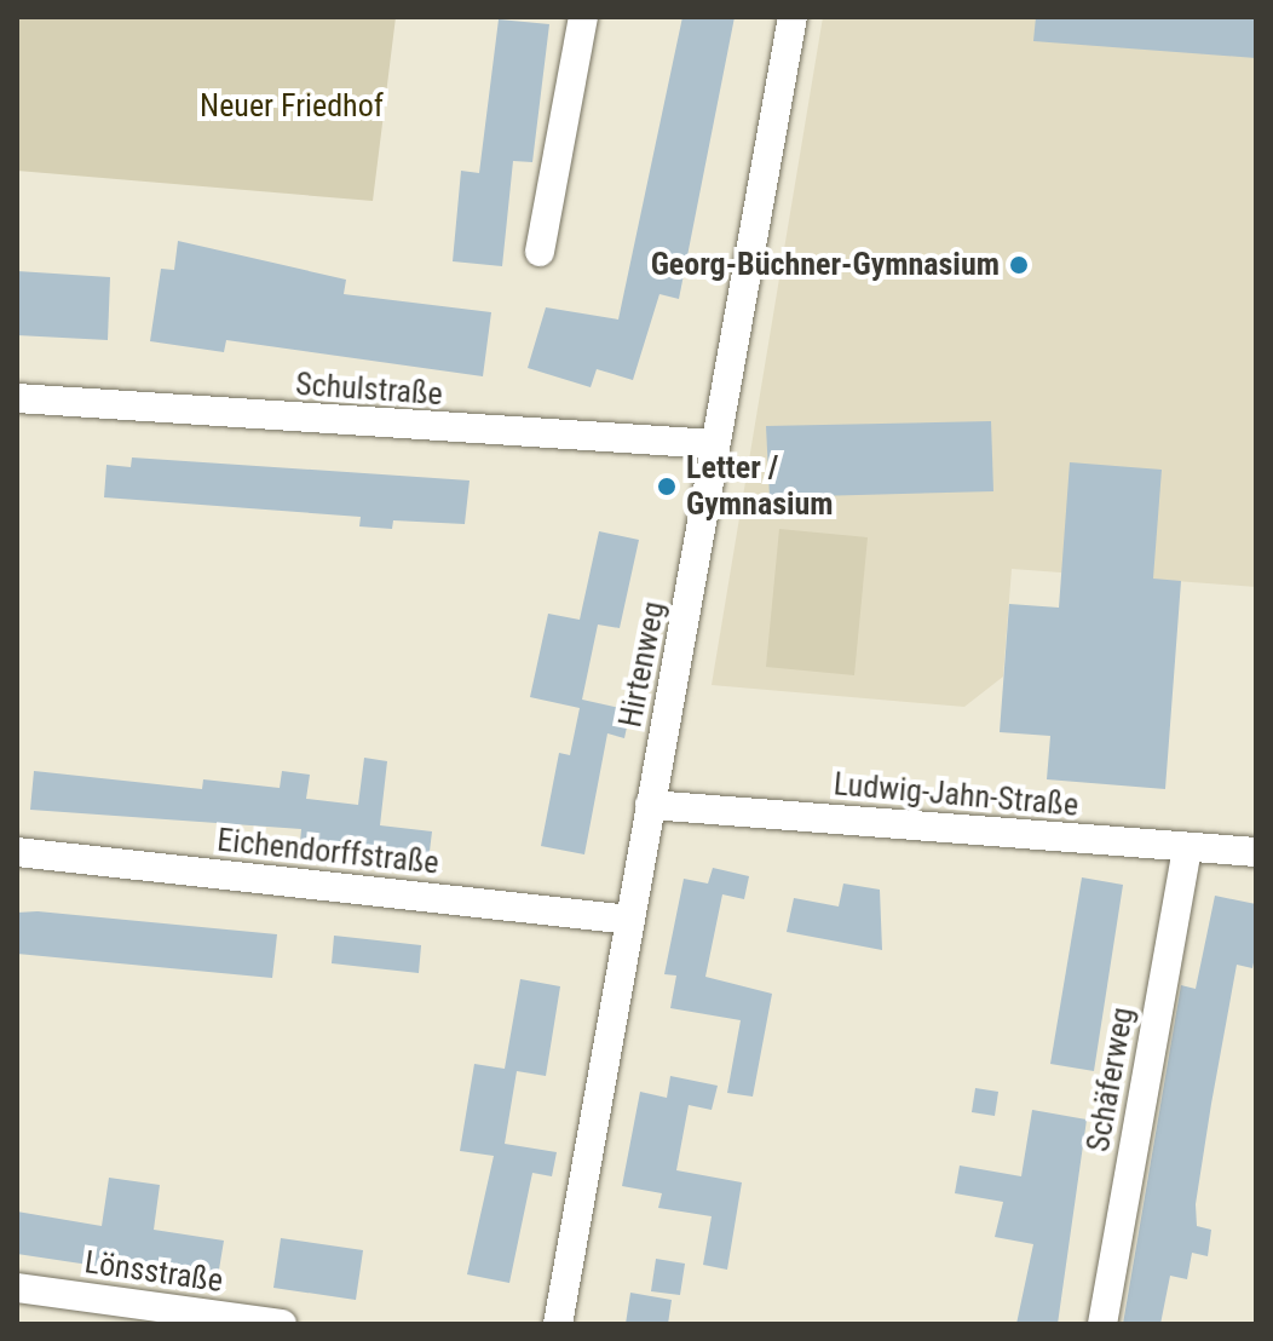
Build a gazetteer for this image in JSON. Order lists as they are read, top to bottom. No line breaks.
{"streets":{"street":["Schulstraße","Hirtenweg","Ludwig-Jahn-Straße","Eichendorffstraße","Schäferweg","Lönsstraße"]},"crossings":[["Schulstraße","Hirtenweg"],["Hirtenweg","Ludwig-Jahn-Straße"],["Hirtenweg","Eichendorffstraße"],["Ludwig-Jahn-Straße","Schäferweg"]],"parks":["Neuer Friedhof"],"places":["Georg-Büchner-Gymnasium","Letter / Gymnasium"]}
